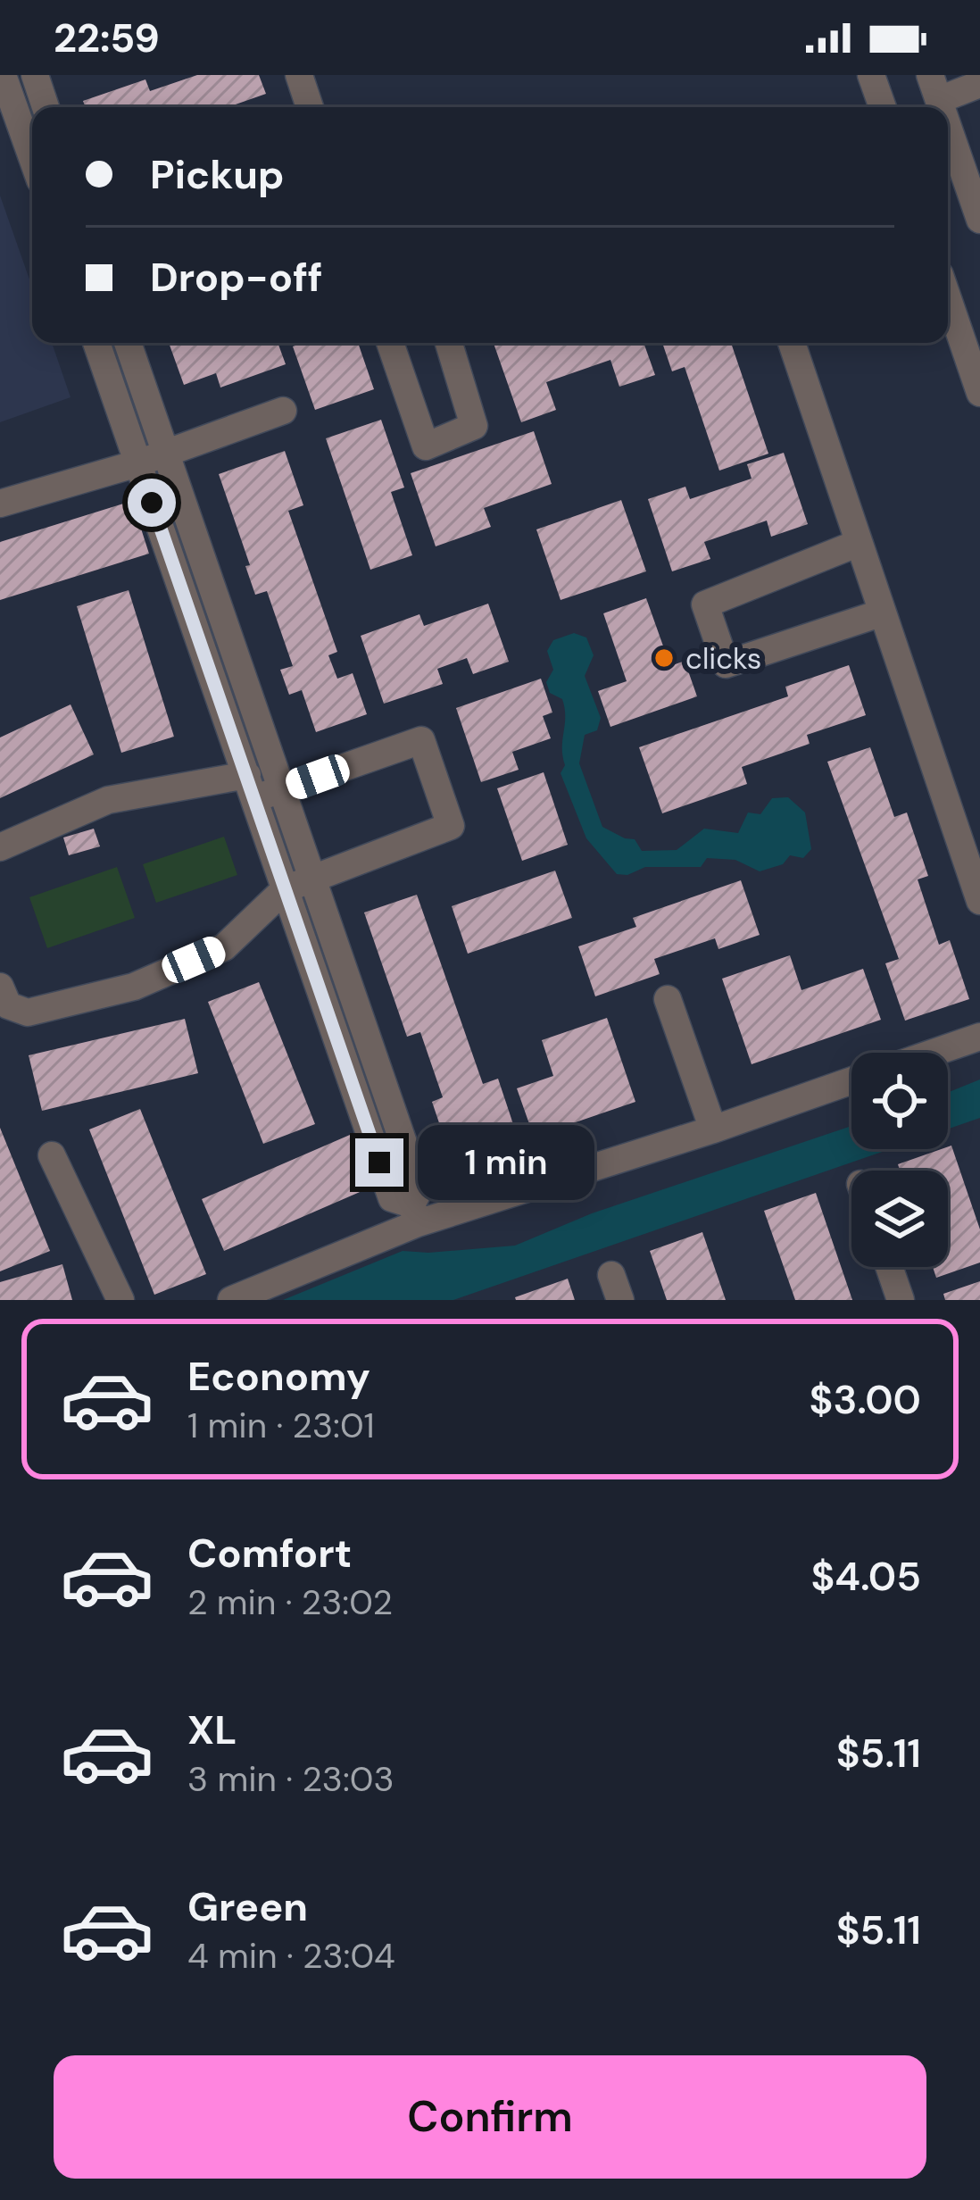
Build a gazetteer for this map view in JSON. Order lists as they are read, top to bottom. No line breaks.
{"places":["clicks"],"page":{"status":"22:59","banner":["Pickup","Drop-off"],"bubble":"1 min","list":[{"name":"Economy","note":"1 min · 23:01","value":"$3.00"},{"name":"Comfort","note":"2 min · 23:02","value":"$4.05"},{"name":"XL","note":"3 min · 23:03","value":"$5.11"},{"name":"Green","note":"4 min · 23:04","value":"$5.11"}],"buttons":"Confirm"}}
